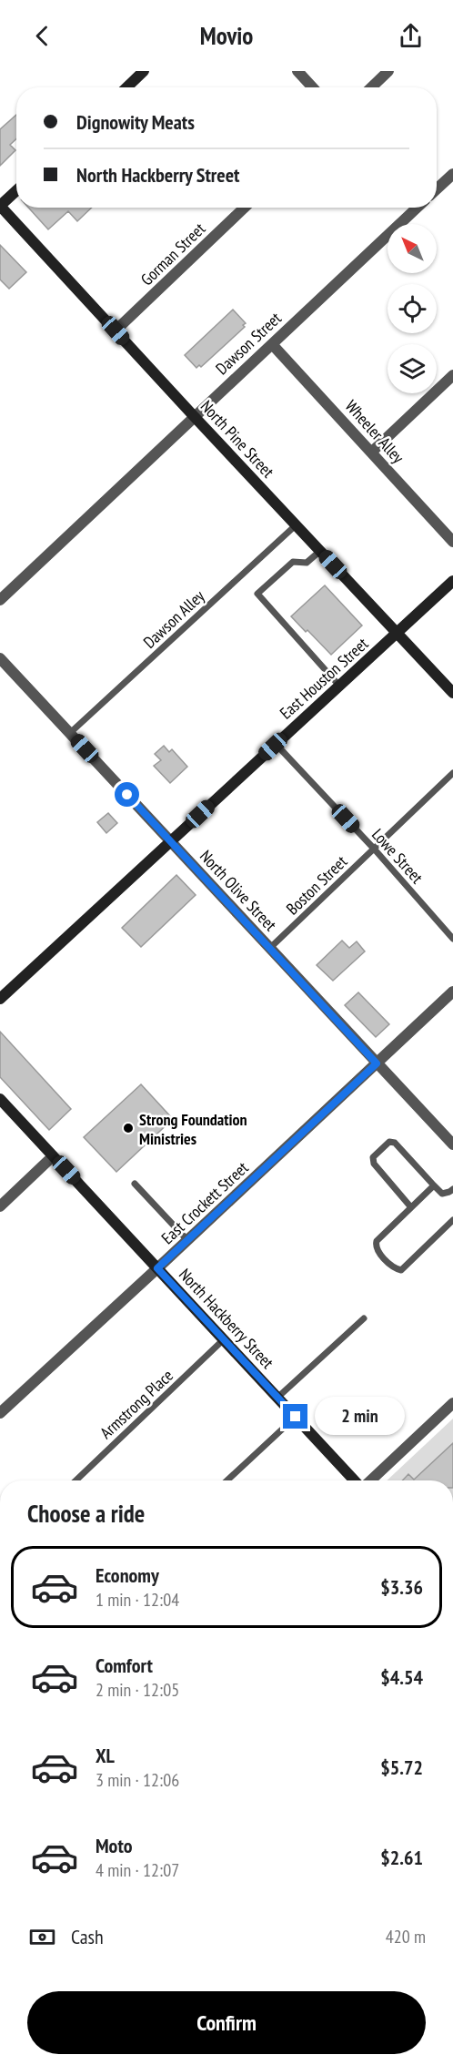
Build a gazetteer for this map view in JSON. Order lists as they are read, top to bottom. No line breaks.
{"streets":{"main road":["North Pine Street","East Houston Street","North Hackberry Street"],"street":["Gorman Street","Dawson Street","Wheeler Alley","North Olive Street","East Crockett Street"],"lane":["Dawson Alley","Lowe Street","Boston Street","Armstrong Place"]},"crossings":[["Gorman Street","North Pine Street"],["Dawson Street","Wheeler Alley"],["Dawson Street","North Pine Street"],["North Pine Street","Dawson Alley"],["North Pine Street","East Houston Street"],["Dawson Alley","North Olive Street"],["East Houston Street","Lowe Street"],["East Houston Street","North Olive Street"],["Lowe Street","Boston Street"],["Boston Street","North Olive Street"],["North Olive Street","East Crockett Street"],["East Crockett Street","North Hackberry Street"],["North Hackberry Street","Armstrong Place"]],"places":["Strong Foundation Ministries"],"north":"top left","page":{"header":"Movio","banner":["Dignowity Meats","North Hackberry Street"],"bubble":"2 min","heading":"Choose a ride","list":[{"name":"Economy","note":"1 min · 12:04","value":"$3.36"},{"name":"Comfort","note":"2 min · 12:05","value":"$4.54"},{"name":"XL","note":"3 min · 12:06","value":"$5.72"},{"name":"Moto","note":"4 min · 12:07","value":"$2.61"}],"pay":["Cash","420 m"],"buttons":"Confirm"}}
